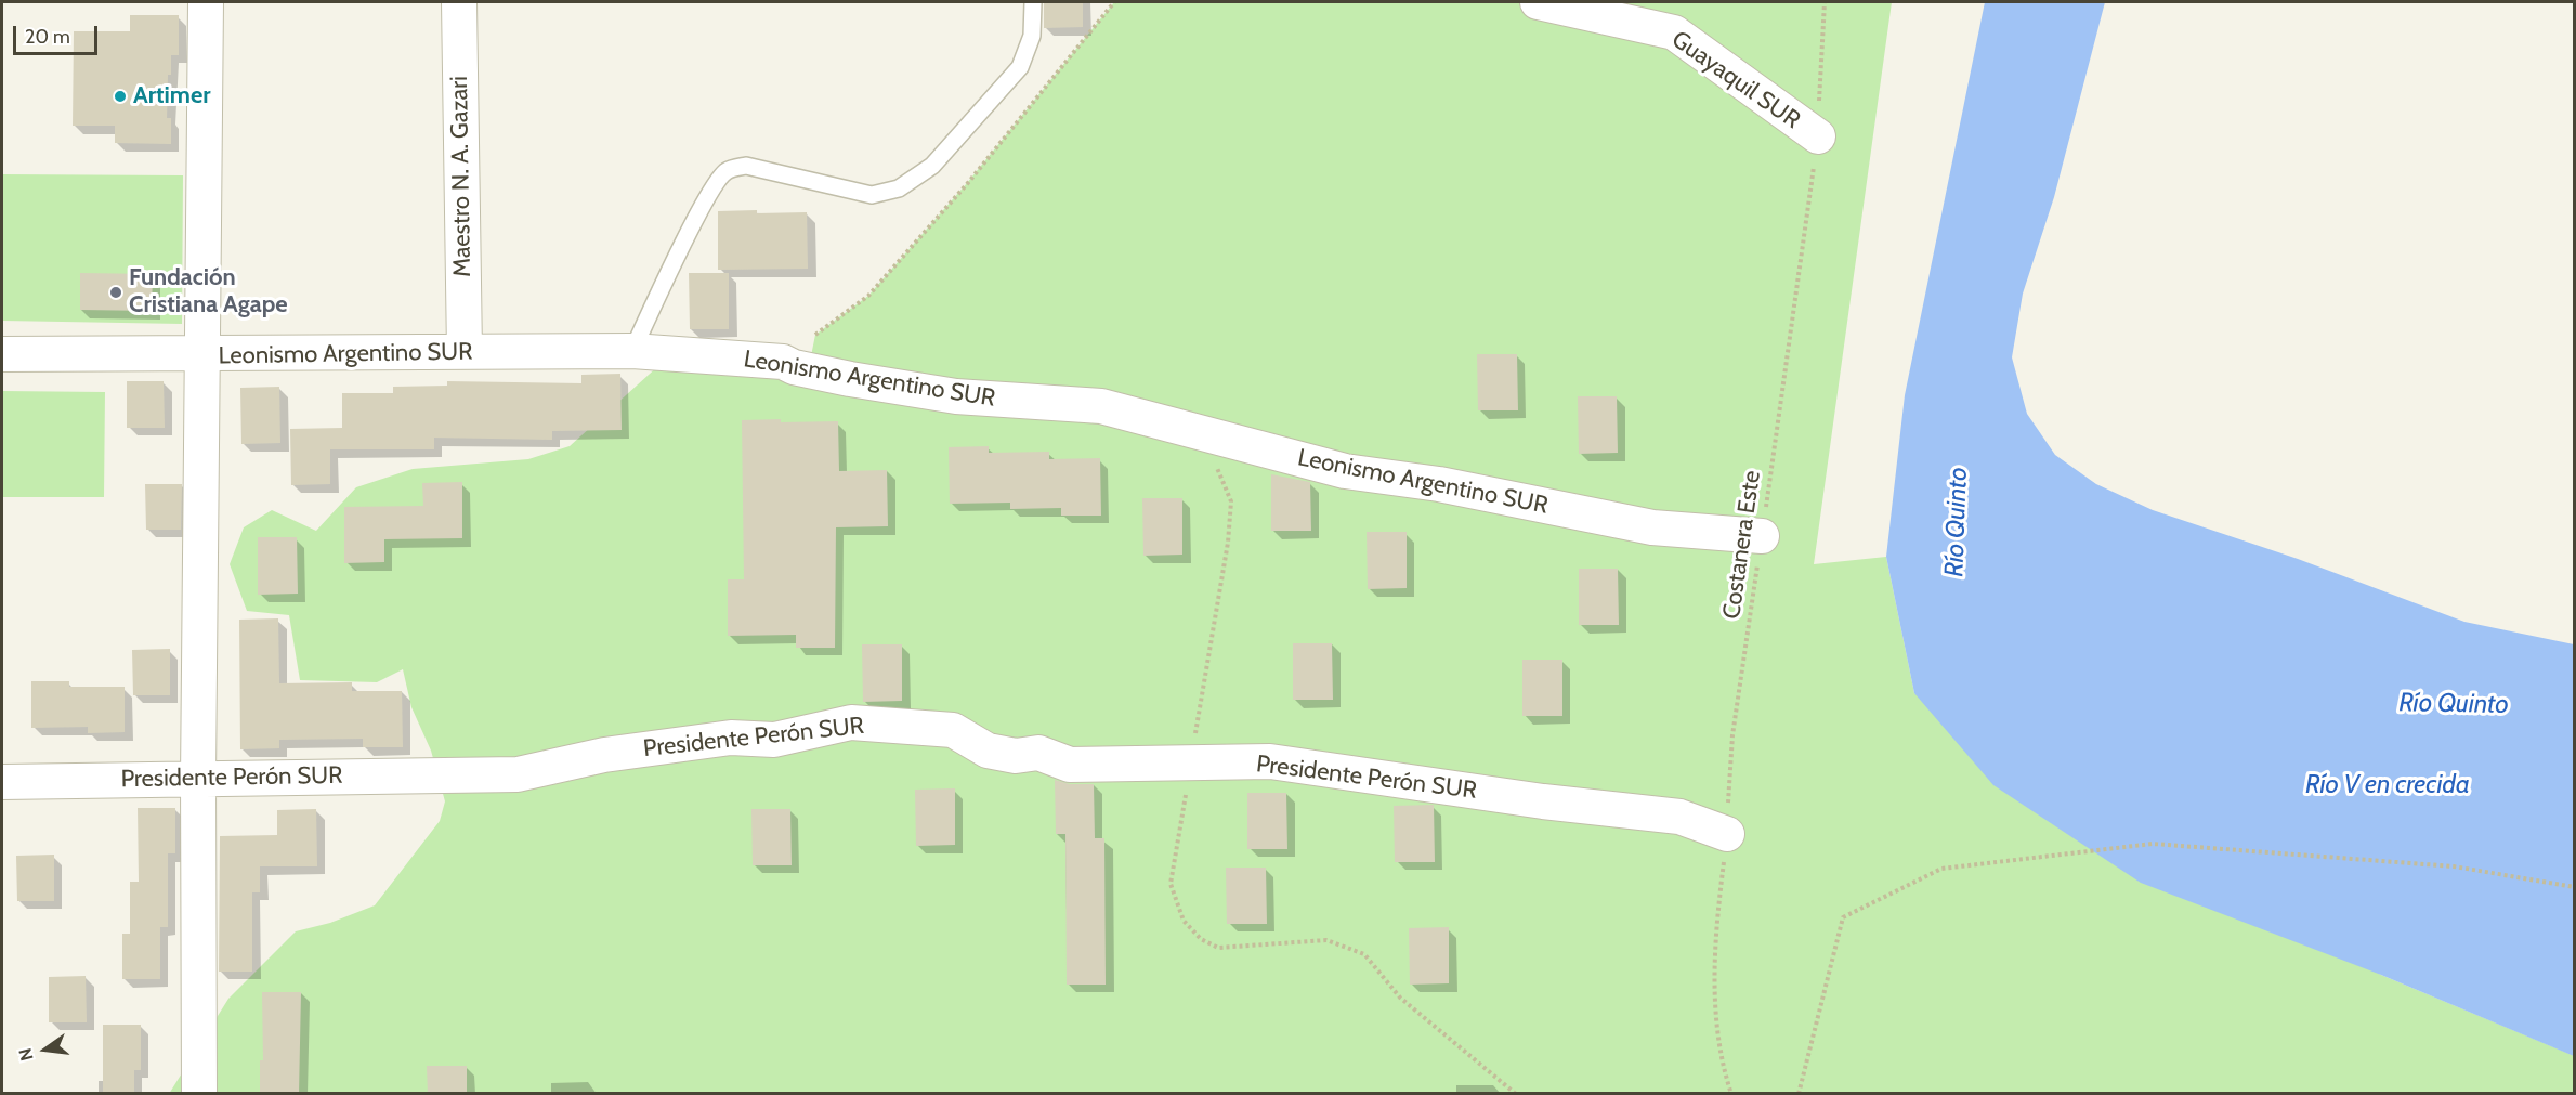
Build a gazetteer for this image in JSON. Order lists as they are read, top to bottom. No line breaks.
{"streets":{"street":["Guayaquil SUR","Maestro N. A. Gazari","Leonismo Argentino SUR","Presidente Perón SUR"],"path":["Costanera Este"]},"crossings":[["Guayaquil SUR","Costanera Este"],["Maestro N. A. Gazari","Leonismo Argentino SUR"],["Leonismo Argentino SUR","Costanera Este"],["Costanera Este","Presidente Perón SUR"]],"water":["Río Quinto","Río V en crecida"],"places":["Artimer","Fundación Cristiana Agape"],"scale_bar":"20 m","north":"left"}
